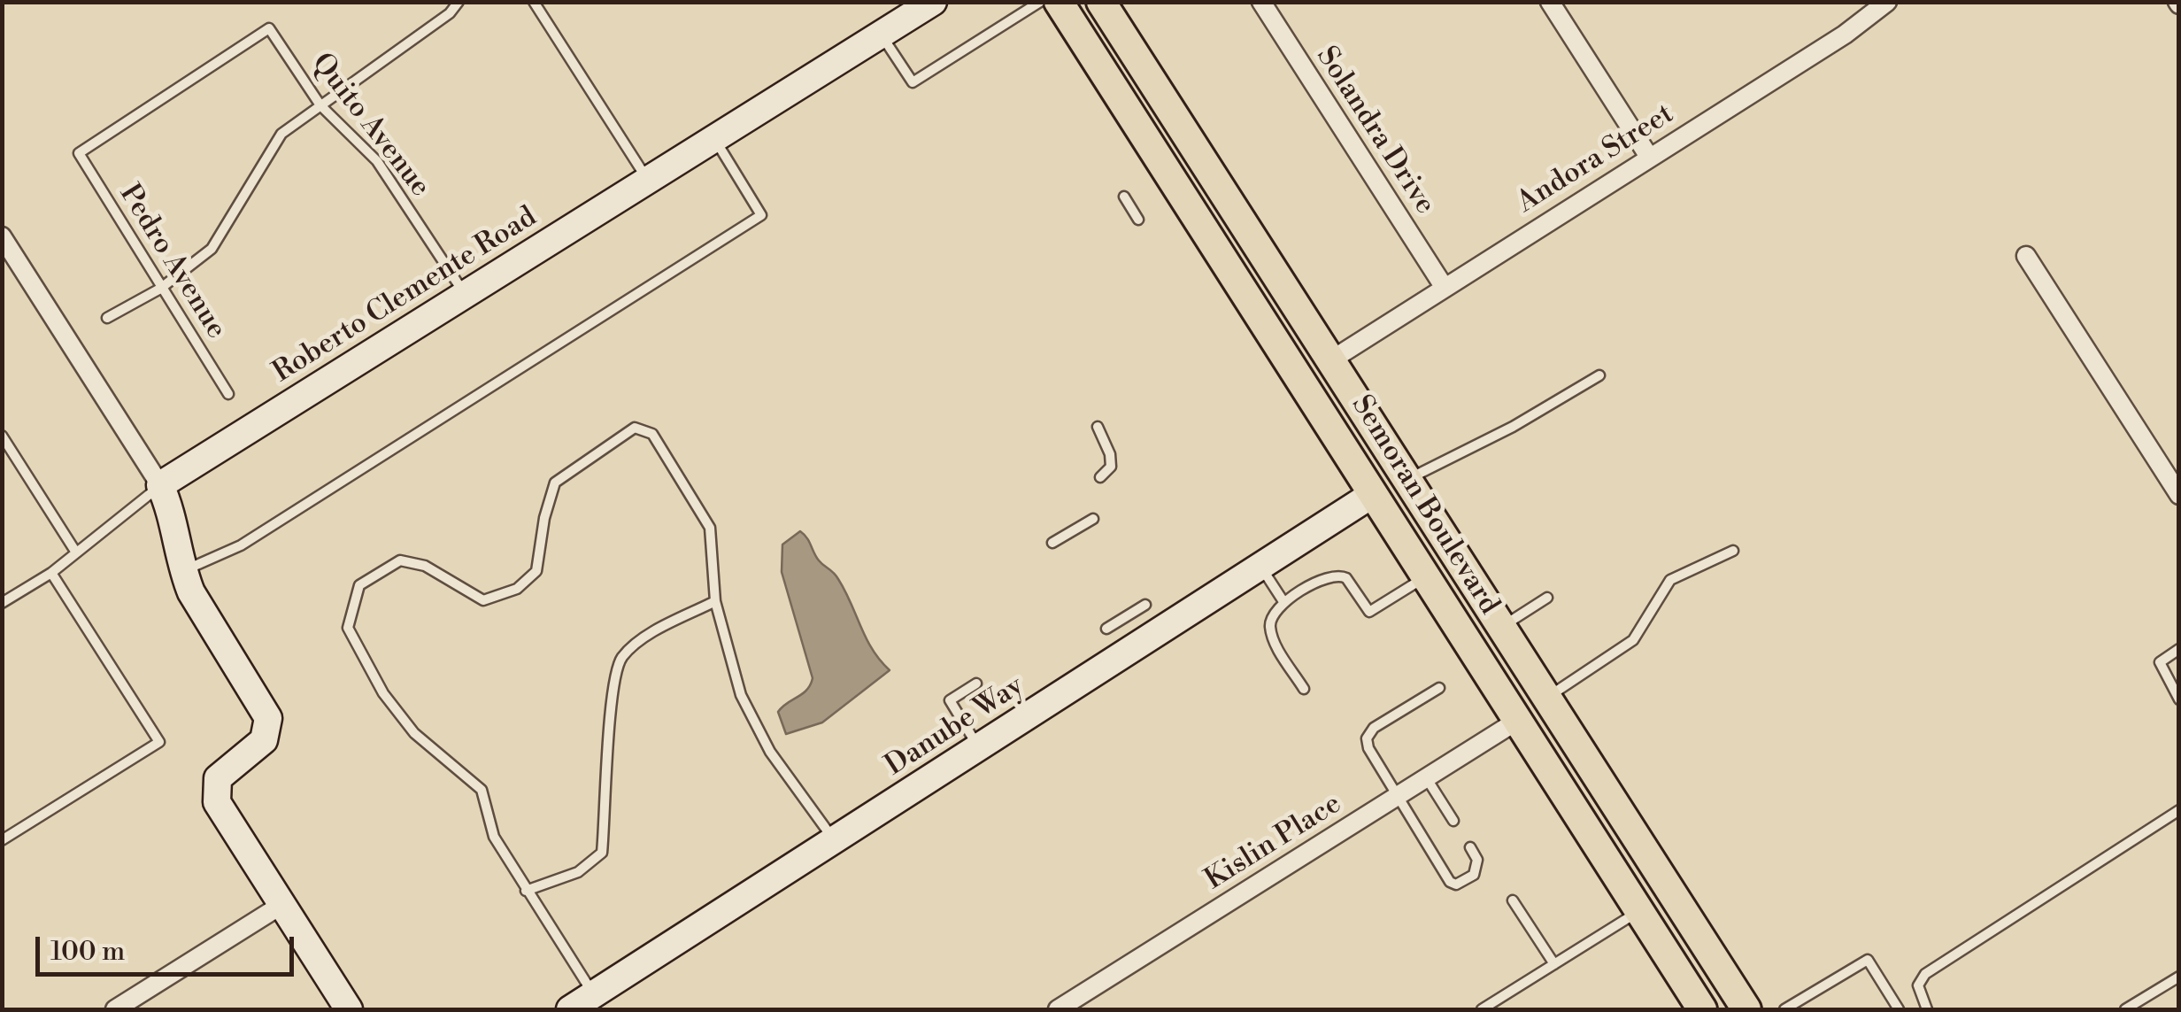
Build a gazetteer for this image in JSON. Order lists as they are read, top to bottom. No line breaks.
{"streets":{"main road":["Semoran Boulevard"],"street":["Solandra Drive","Andora Street","Roberto Clemente Road","Danube Way","Kislin Place"],"lane":["Quito Avenue","Pedro Avenue"]},"crossings":[["Quito Avenue","Pedro Avenue"],["Quito Avenue","Roberto Clemente Road"],["Solandra Drive","Andora Street"],["Andora Street","Semoran Boulevard"],["Semoran Boulevard","Danube Way"],["Semoran Boulevard","Kislin Place"]],"scale_bar":"100 m"}
